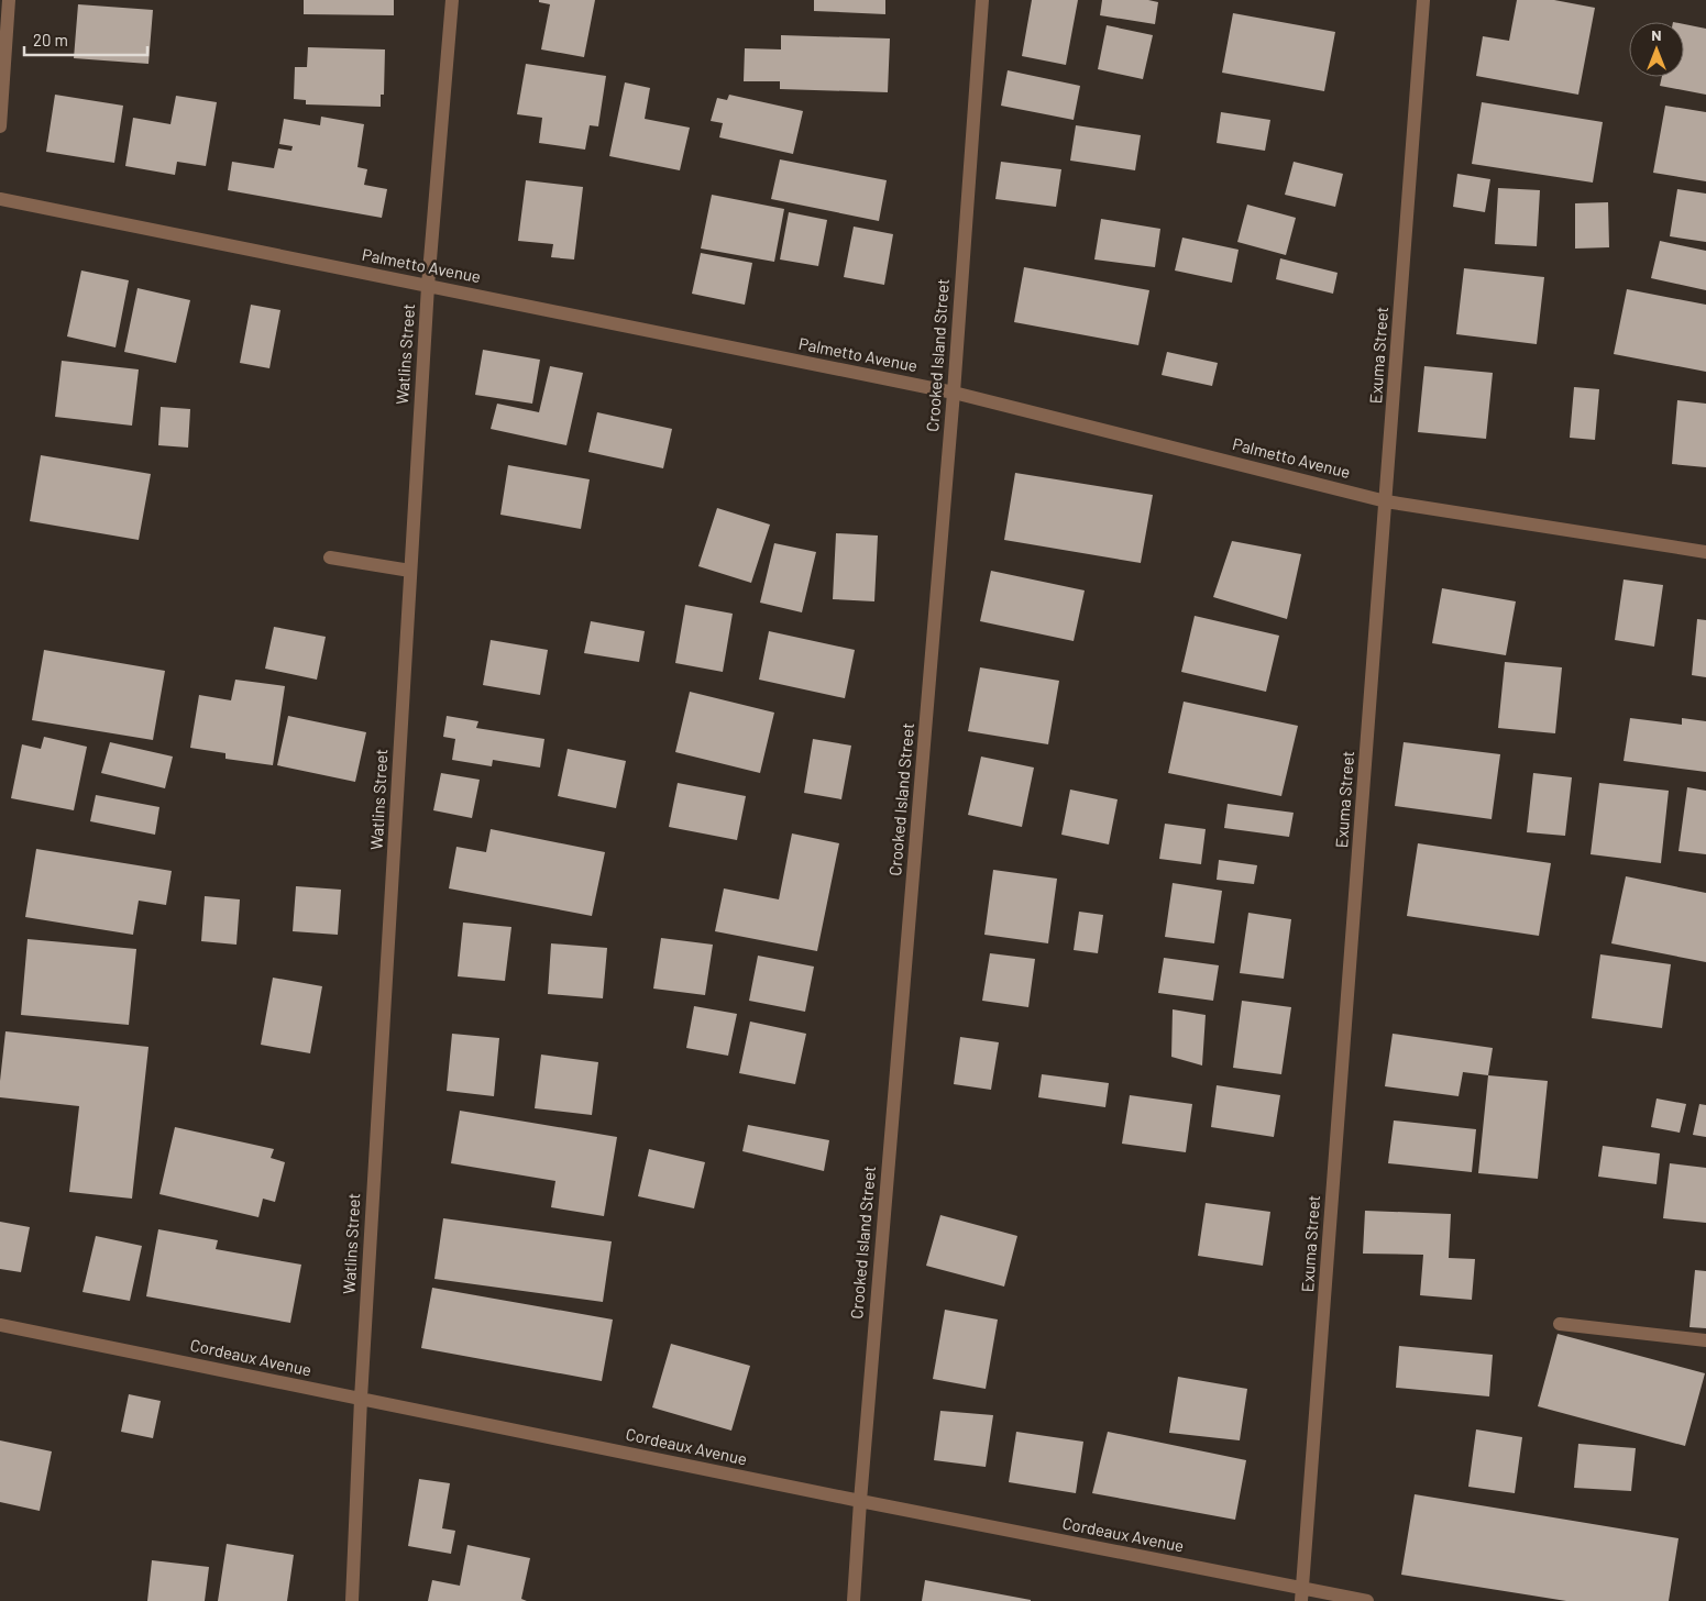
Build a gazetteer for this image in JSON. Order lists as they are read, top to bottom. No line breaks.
{"streets":{"street":["Palmetto Avenue","Watlins Street","Crooked Island Street","Exuma Street","Cordeaux Avenue"]},"crossings":[["Palmetto Avenue","Watlins Street"],["Palmetto Avenue","Crooked Island Street"],["Palmetto Avenue","Exuma Street"],["Watlins Street","Cordeaux Avenue"],["Crooked Island Street","Cordeaux Avenue"],["Exuma Street","Cordeaux Avenue"]],"scale_bar":"20 m","north":"top"}
